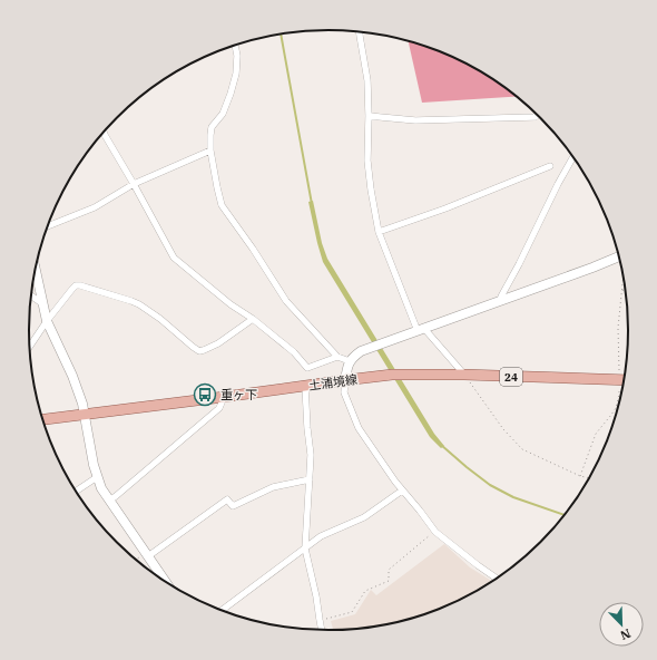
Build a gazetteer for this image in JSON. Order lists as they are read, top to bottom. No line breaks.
{"streets":{"main road":["24","土浦境線"]},"places":{"bus stop":["重ヶ下"]},"north":"bottom right"}
